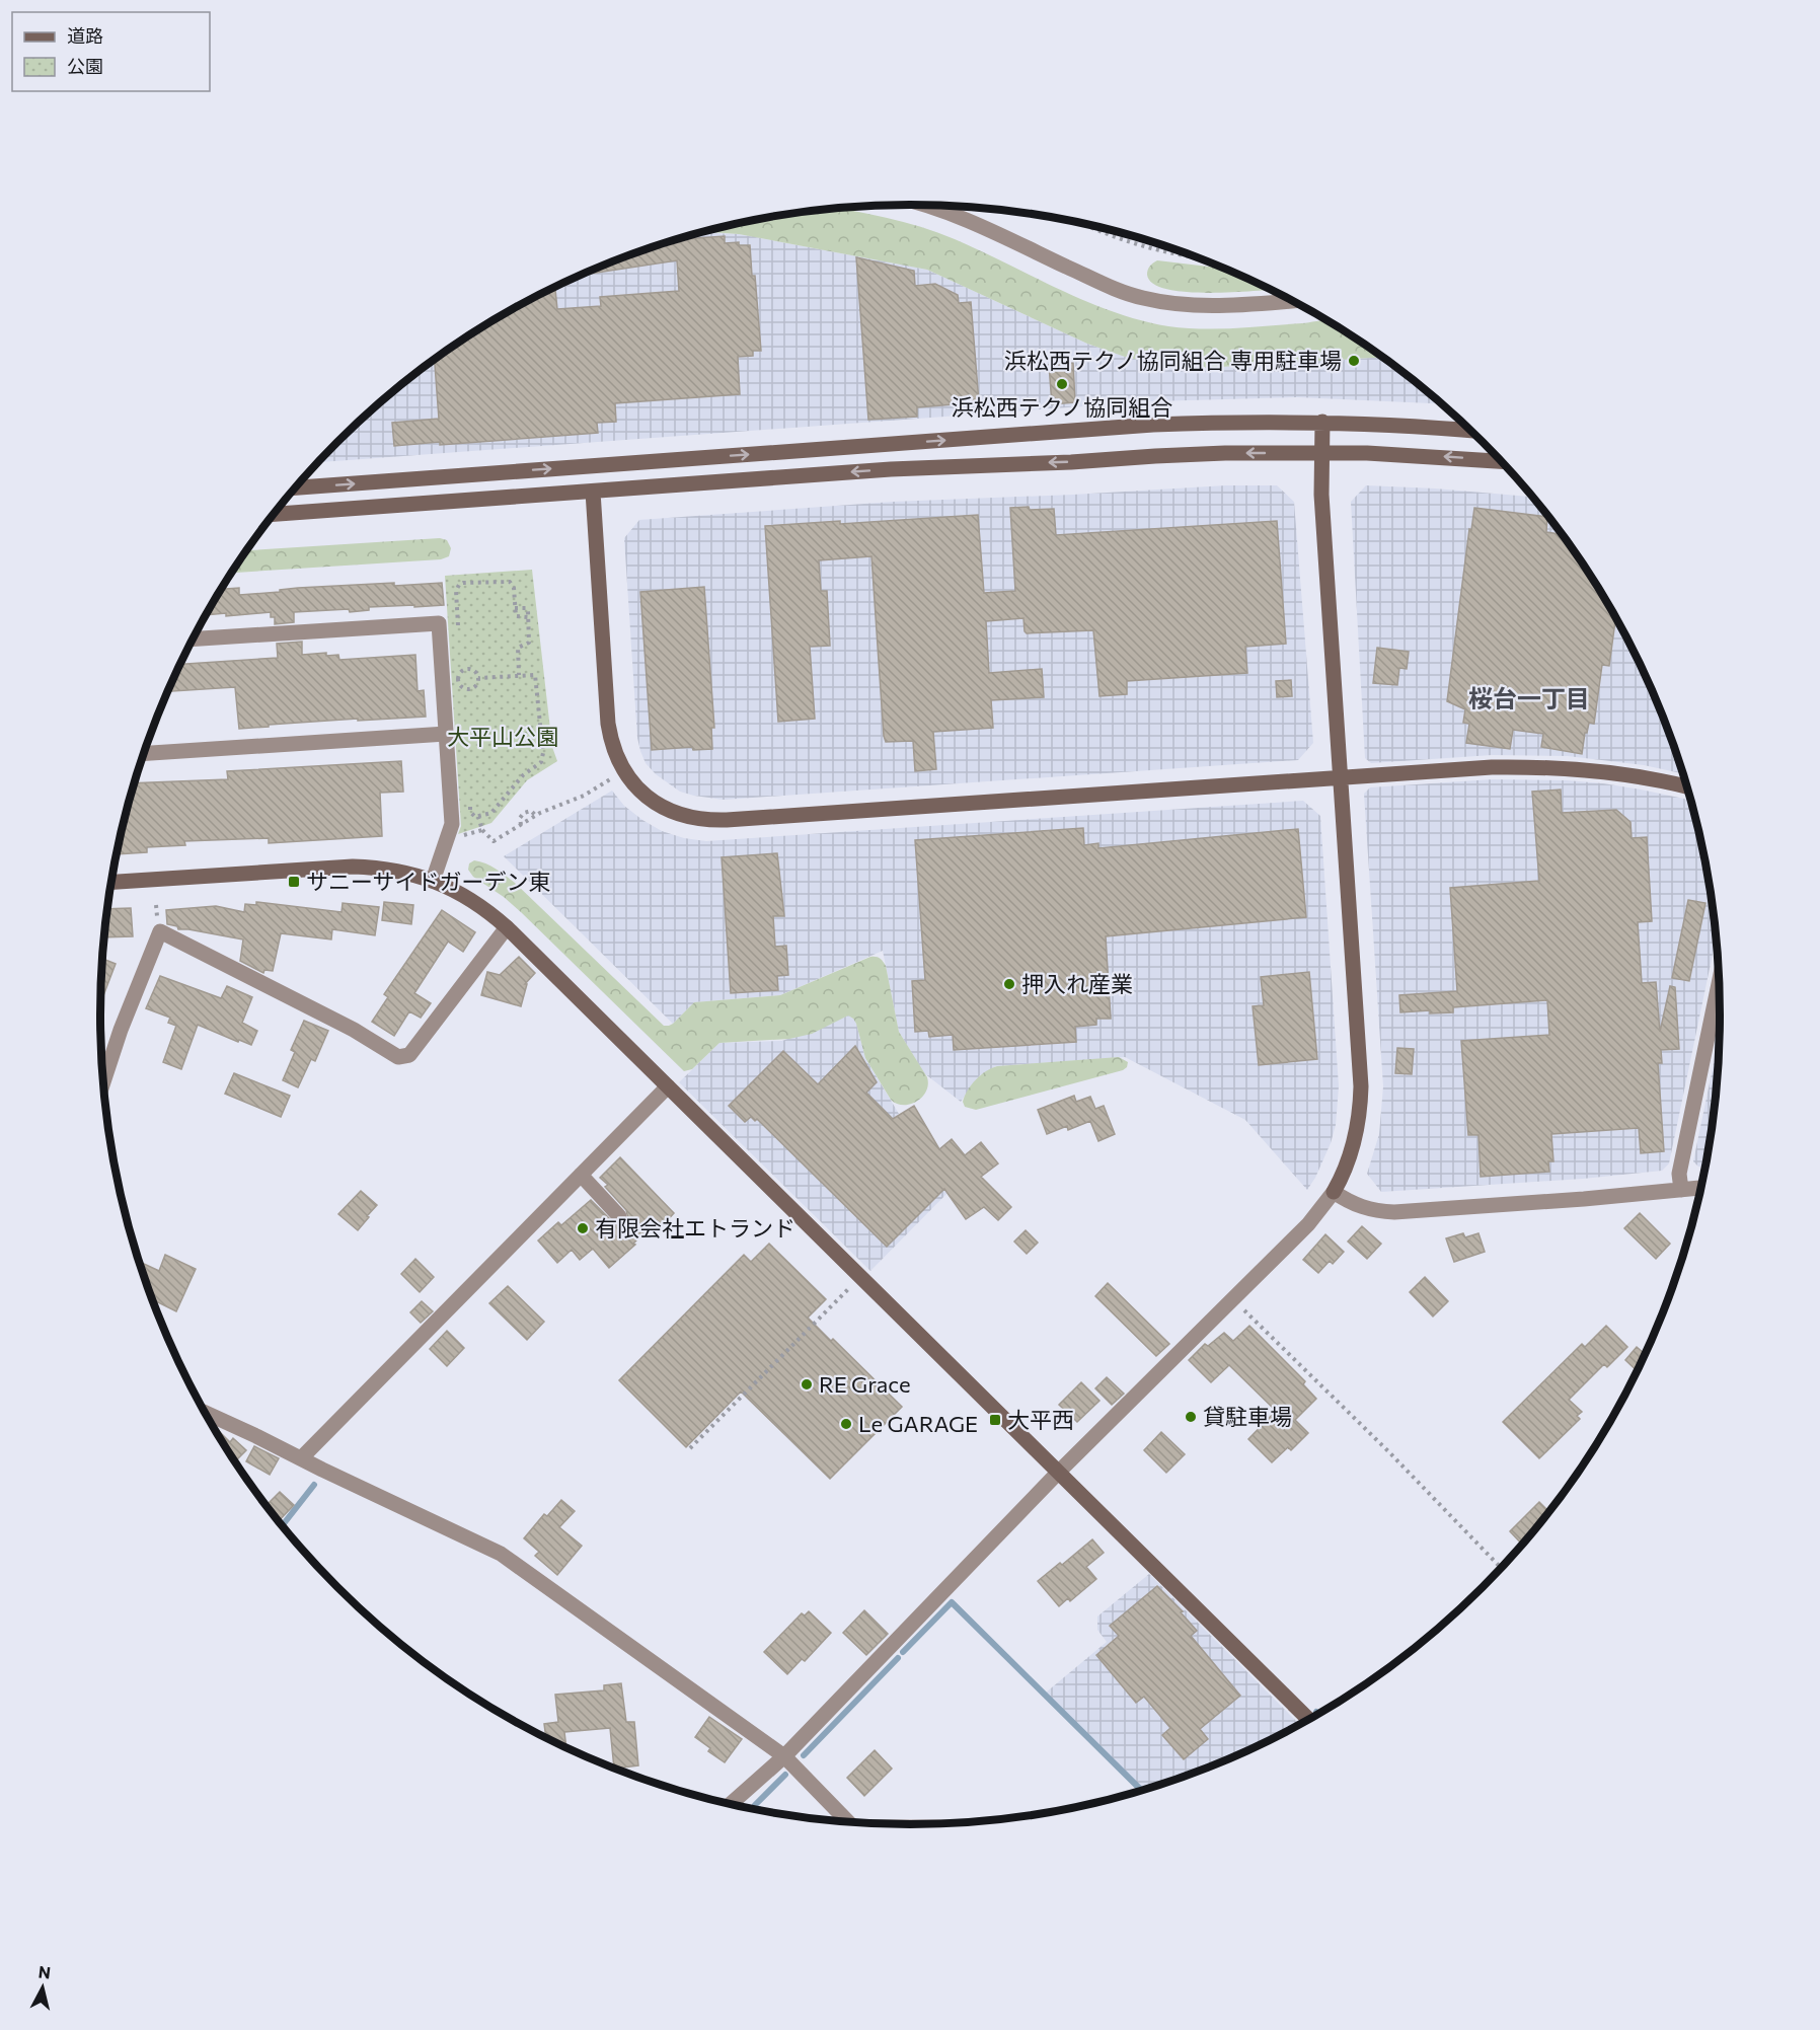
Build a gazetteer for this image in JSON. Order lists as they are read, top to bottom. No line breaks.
{"districts":["桜台一丁目"],"parks":["大平山公園"],"places":{"other":["浜松西テクノ協同組合 専用駐車場","浜松西テクノ協同組合","押入れ産業","有限会社エトランド","RE Grace","貸駐車場","Le GARAGE"],"transit":["サニーサイドガーデン東","大平西"]},"legend":["道路","公園"],"north":"top"}
